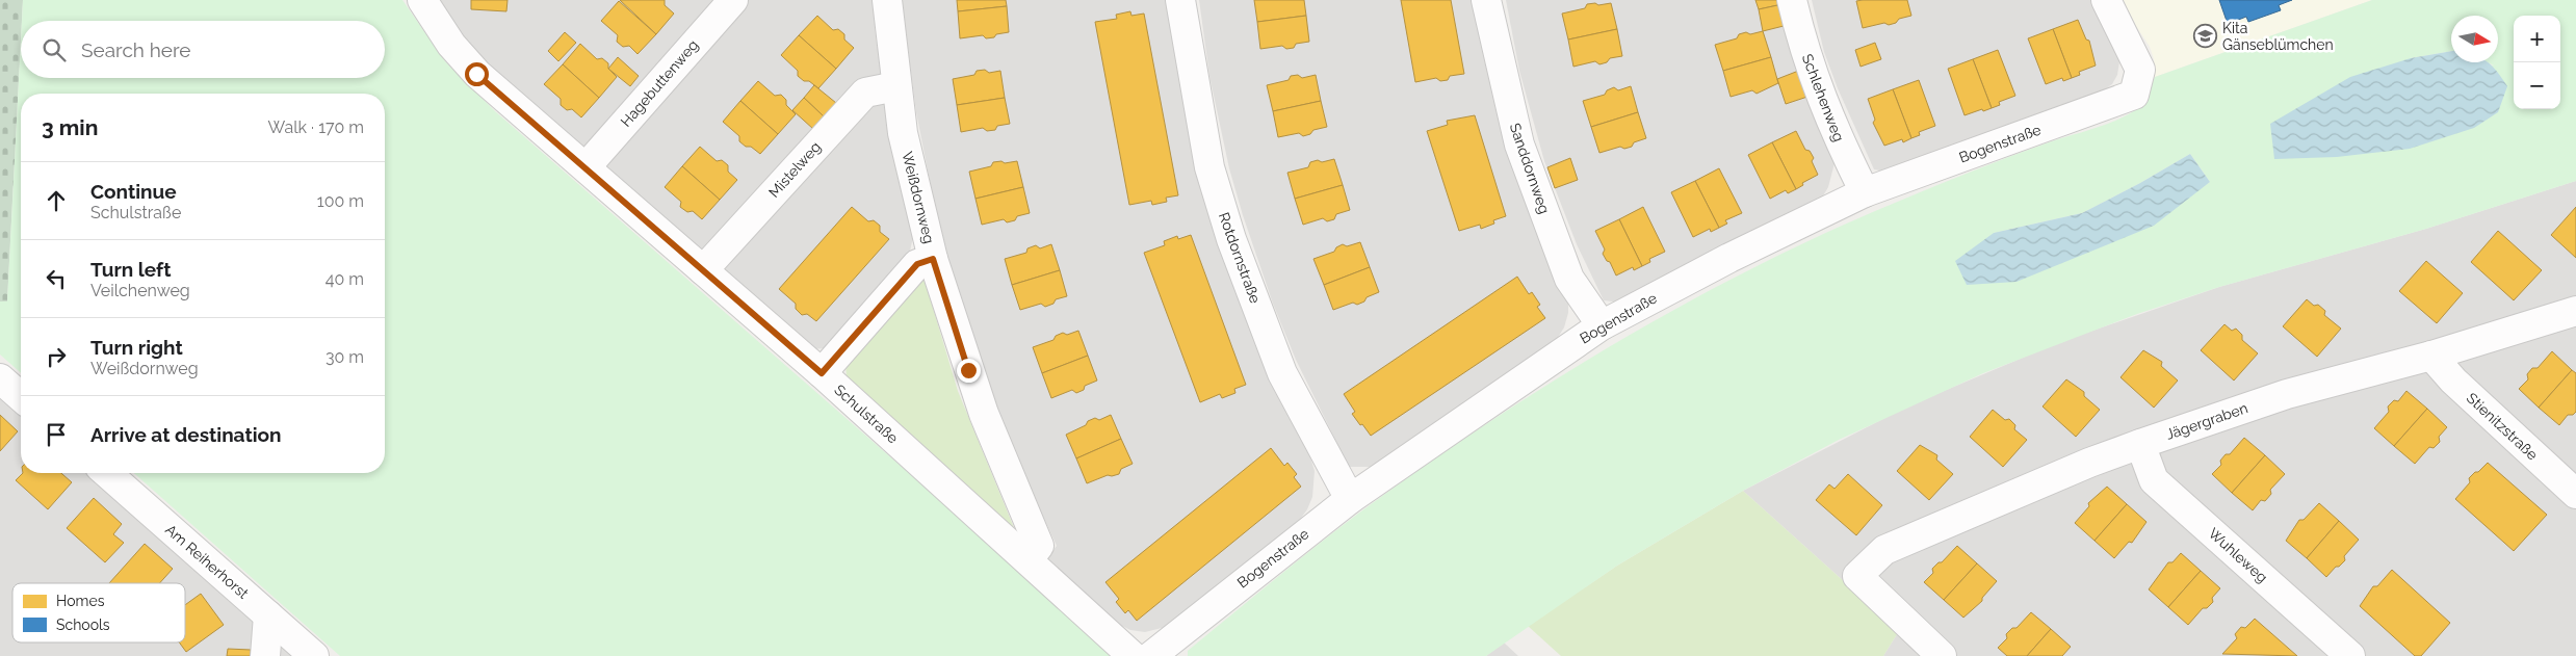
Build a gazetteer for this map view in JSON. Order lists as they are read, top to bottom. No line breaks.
{"streets":{"street":["Hagebuttenweg","Schlehenweg","Bogenstraße","Sanddornweg","Mistelweg","Weißdornweg","Rotdornstraße","Schulstraße","Jägergraben","Stienitzstraße","Wuhleweg","Am Reiherhorst"]},"crossings":[["Hagebuttenweg","Schulstraße"],["Schlehenweg","Bogenstraße"],["Bogenstraße","Sanddornweg"],["Bogenstraße","Rotdornstraße"],["Mistelweg","Weißdornweg"],["Mistelweg","Schulstraße"],["Weißdornweg","Schulstraße"],["Jägergraben","Stienitzstraße"],["Jägergraben","Wuhleweg"]],"places":{"school or university":["Kita Gänseblümchen"]},"legend":["Homes","Schools"],"north":"right","page":{"map_buttons":["+","−"],"search":"Search here","heading":["3 min","Walk · 170 m"],"list":[["Continue","Schulstraße","100 m"],["Turn left","Veilchenweg","40 m"],["Turn right","Weißdornweg","30 m"],"Arrive at destination"]}}
